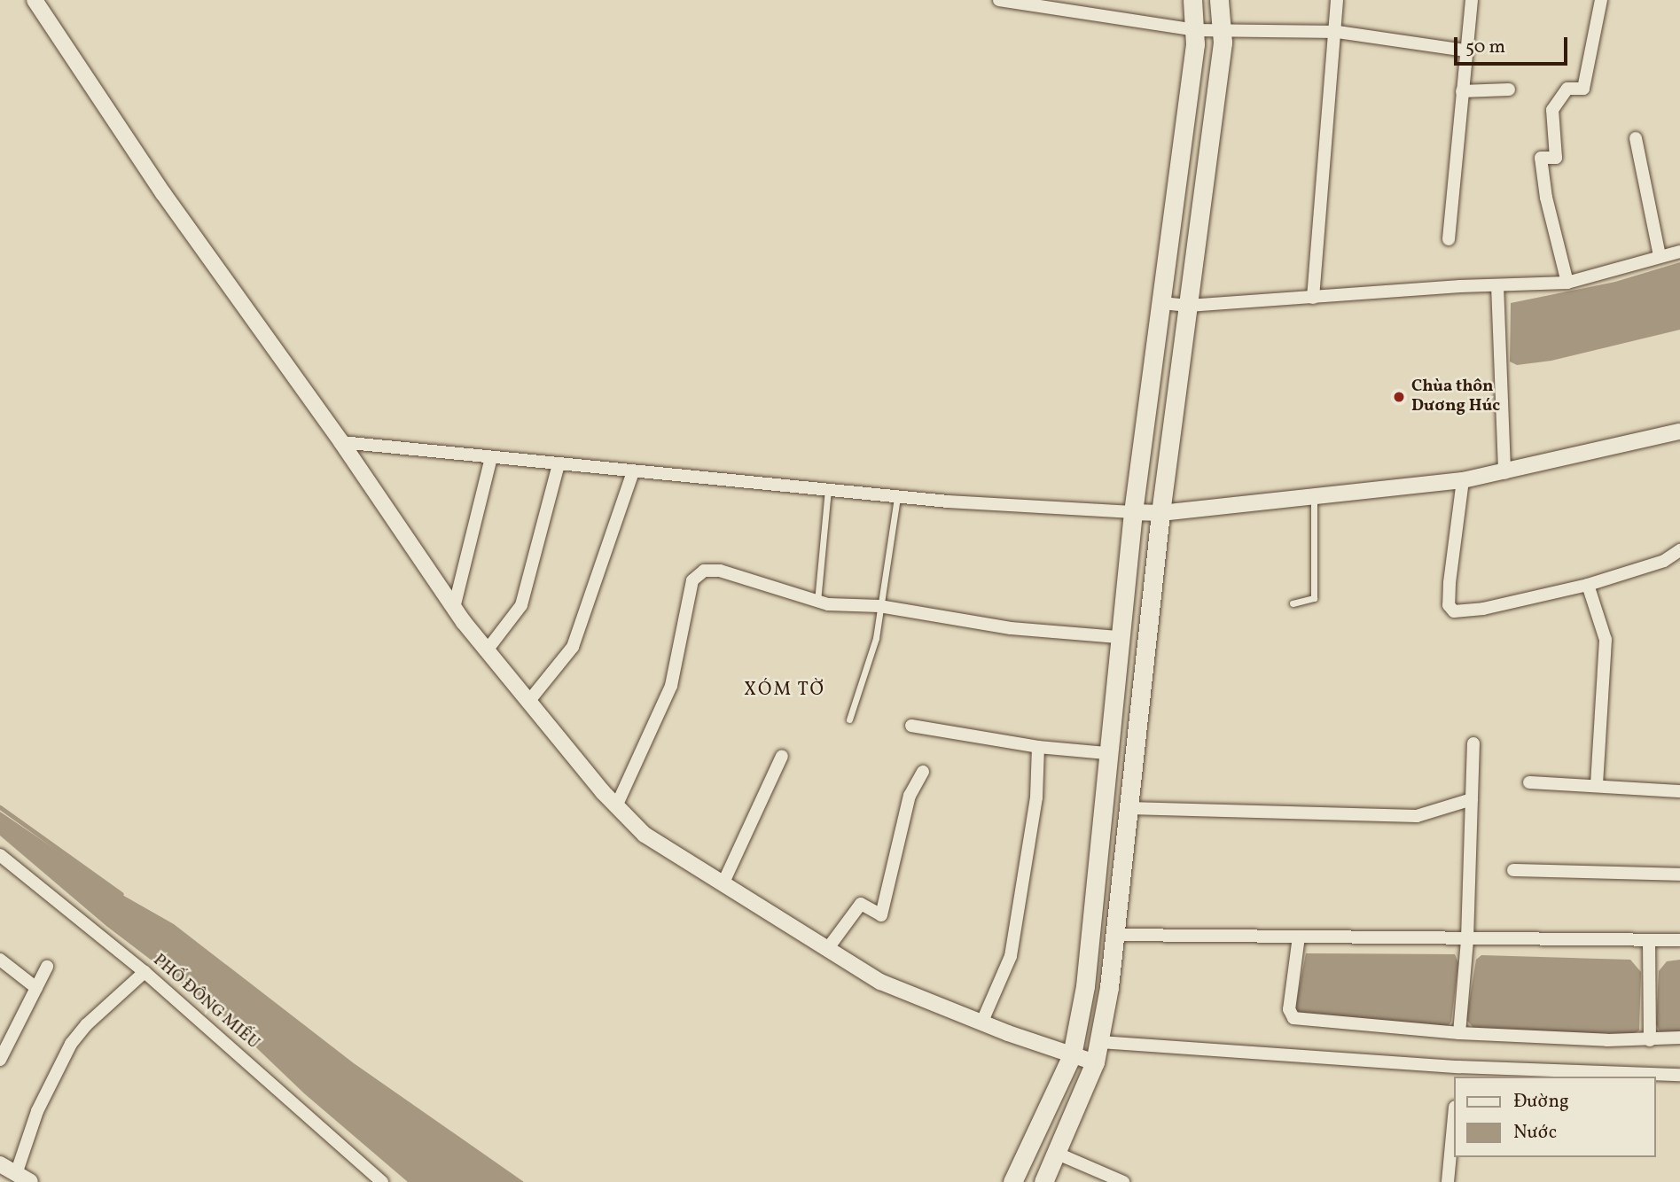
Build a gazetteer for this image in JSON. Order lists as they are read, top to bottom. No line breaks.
{"streets":{"street":["PHỐ ĐÔNG MIẾU"]},"districts":["XÓM TỜ"],"places":["Chùa thôn Dương Húc"],"legend":["Đường","Nước"],"scale_bar":"50 m"}
